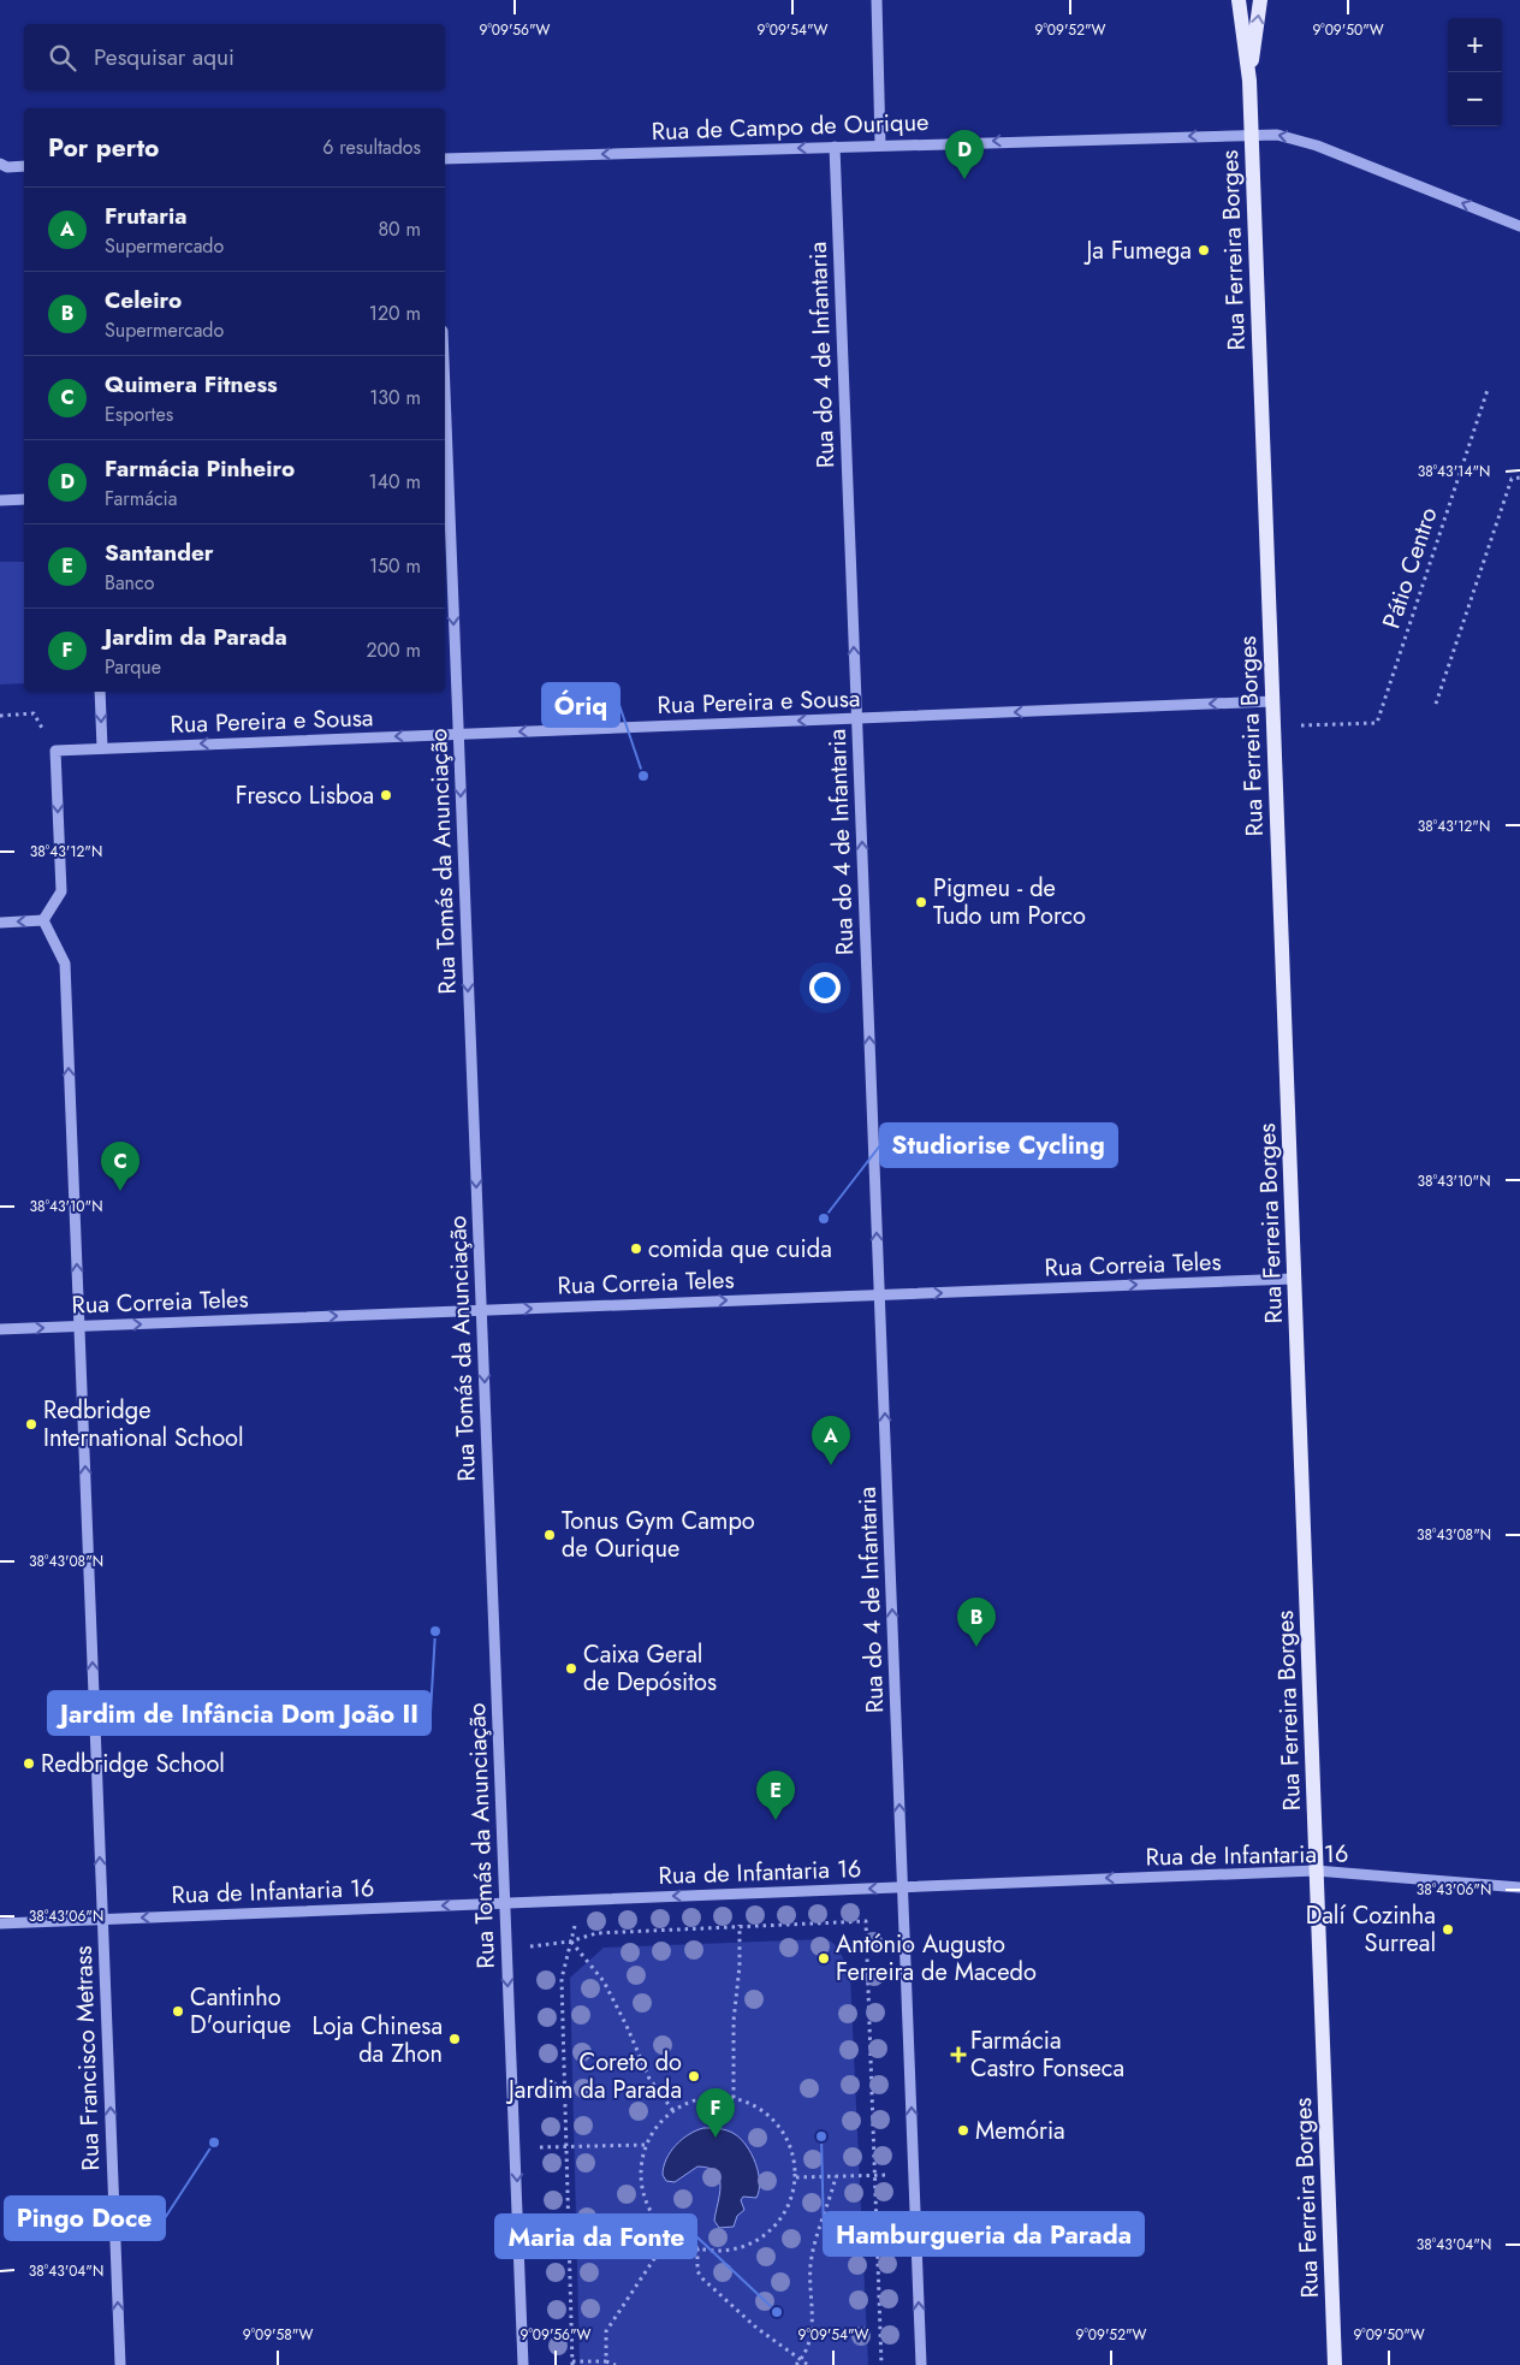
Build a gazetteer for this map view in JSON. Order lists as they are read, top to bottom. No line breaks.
{"streets":{"main road":["Rua Ferreira Borges"],"street":["Rua de Campo de Ourique","Rua do 4 de Infantaria","Rua Pereira e Sousa","Rua Tomás da Anunciação","Rua Correia Teles","Rua de Infantaria 16","Rua Francisco Metrass"],"path":["Pátio Centro"]},"crossings":[["Rua de Campo de Ourique","Rua Ferreira Borges"],["Rua de Campo de Ourique","Rua do 4 de Infantaria"],["Rua Ferreira Borges","Pátio Centro"],["Rua Ferreira Borges","Rua Pereira e Sousa"],["Rua Ferreira Borges","Rua Correia Teles"],["Rua Ferreira Borges","Rua de Infantaria 16"],["Rua do 4 de Infantaria","Rua Pereira e Sousa"],["Rua do 4 de Infantaria","Rua Correia Teles"],["Rua do 4 de Infantaria","Rua de Infantaria 16"],["Rua Pereira e Sousa","Rua Tomás da Anunciação"],["Rua Tomás da Anunciação","Rua Correia Teles"],["Rua Tomás da Anunciação","Rua de Infantaria 16"],["Rua Correia Teles","Rua Francisco Metrass"],["Rua de Infantaria 16","Rua Francisco Metrass"]],"one_way":["Rua de Campo de Ourique","Rua do 4 de Infantaria","Rua Pereira e Sousa","Rua Tomás da Anunciação","Rua Correia Teles","Rua de Infantaria 16","Rua Francisco Metrass"],"places":{"other":["Ja Fumega","Óriq","Fresco Lisboa","Pigmeu - de Tudo um Porco","Studiorise Cycling","comida que cuida","Redbridge International School","Tonus Gym Campo de Ourique","Jardim de Infância Dom João II","Caixa Geral de Depósitos","Redbridge School","Dalí Cozinha Surreal","António Augusto Ferreira de Macedo","Cantinho D'ourique","Loja Chinesa da Zhon","Coreto do Jardim da Parada","Memória","Hamburgueria da Parada","Pingo Doce","Maria da Fonte"],"health":["Farmácia Castro Fonseca"]},"page":{"map_buttons":["+","−"],"search":"Pesquisar aqui","heading":["Por perto","6 resultados"],"pins":["D","C","A","B","E","F"],"list":[{"mark":"A","name":"Frutaria","note":"Supermercado","value":"80 m"},{"mark":"B","name":"Celeiro","note":"Supermercado","value":"120 m"},{"mark":"C","name":"Quimera Fitness","note":"Esportes","value":"130 m"},{"mark":"D","name":"Farmácia Pinheiro","note":"Farmácia","value":"140 m"},{"mark":"E","name":"Santander","note":"Banco","value":"150 m"},{"mark":"F","name":"Jardim da Parada","note":"Parque","value":"200 m"}]},"coordinates":["9°09'56\"W","9°09'54\"W","9°09'52\"W","9°09'50\"W","38°43'14\"N","38°43'12\"N","38°43'10\"N","38°43'08\"N","38°43'06\"N","38°43'04\"N","9°09'58\"W"]}
